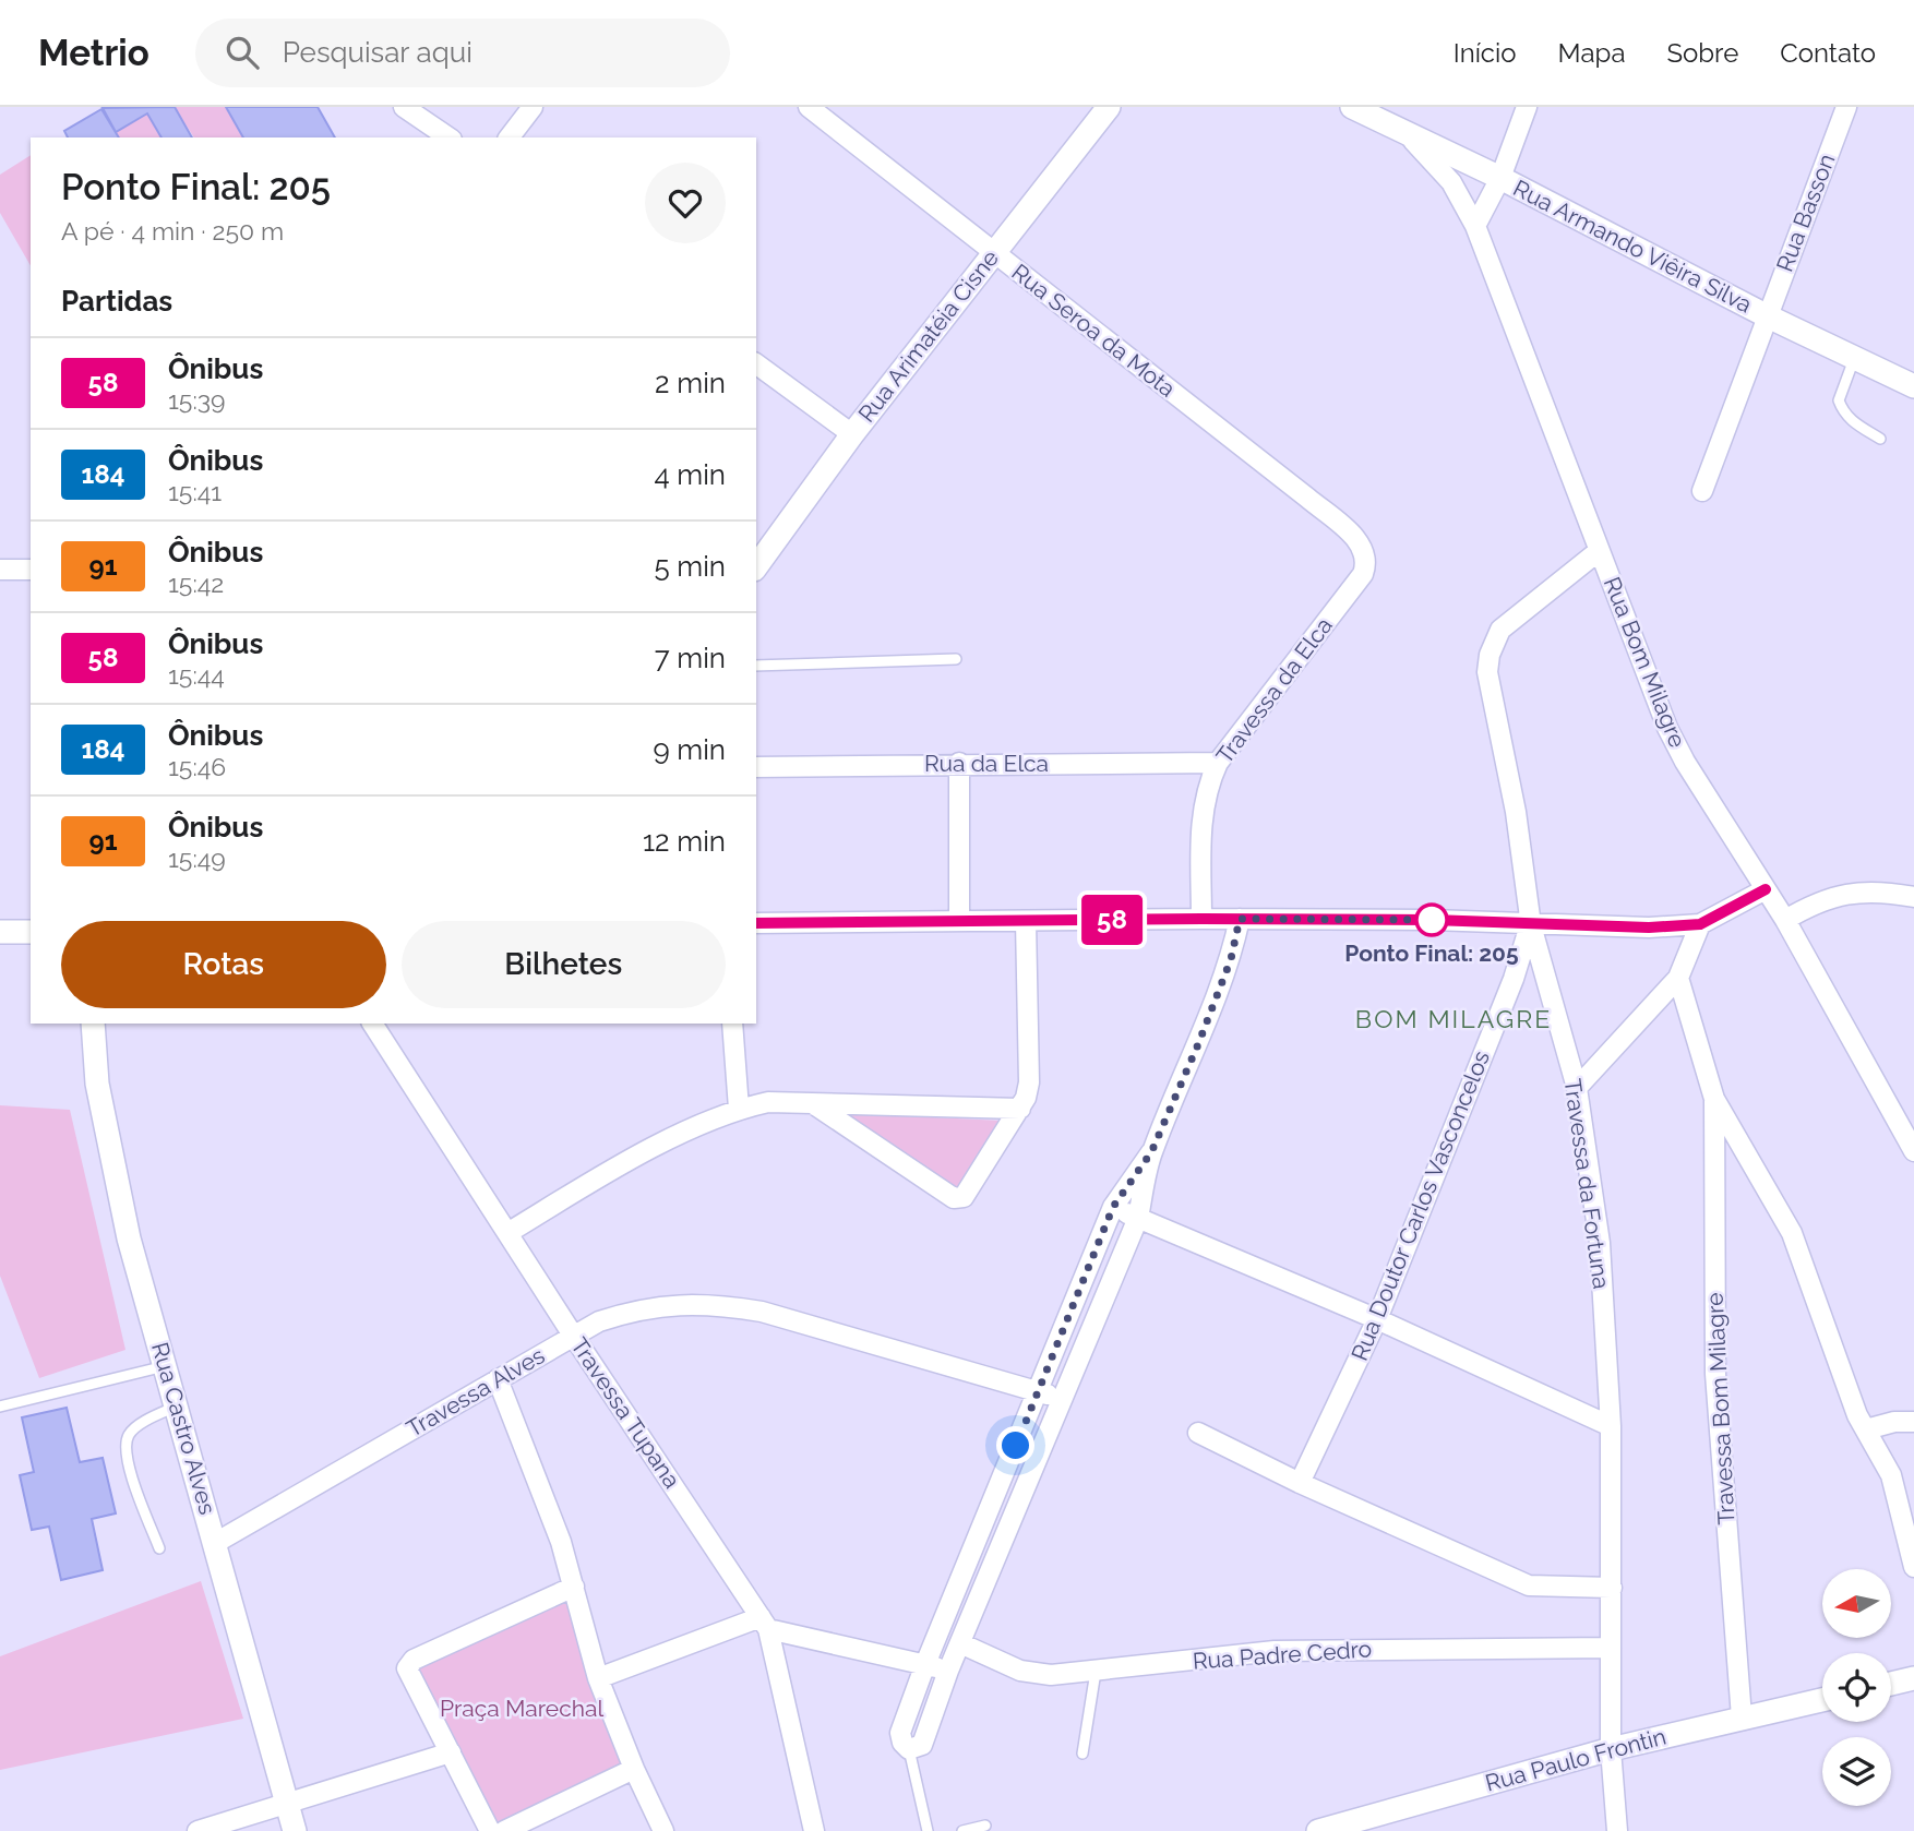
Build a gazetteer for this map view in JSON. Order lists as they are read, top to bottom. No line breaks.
{"streets":{"street":["Rua Basson","Rua Armando Viêira Silva","Rua Seroa da Mota","Rua Arimatéia Cisne","Rua Bom Milagre","Travessa da Elca","Rua da Elca","Travessa da Fortuna","Rua Doutor Carlos Vasconcelos","Travessa Alves","Travessa Bom Milagre","Travessa Tupana","Rua Castro Alves","Rua Padre Cedro","Rua Paulo Frontin"]},"crossings":[["Rua Basson","Rua Armando Viêira Silva"],["Rua Armando Viêira Silva","Rua Bom Milagre"],["Rua Seroa da Mota","Rua Arimatéia Cisne"],["Rua Seroa da Mota","Travessa da Elca"],["Rua Bom Milagre","Travessa da Fortuna"],["Travessa da Elca","Rua da Elca"],["Travessa da Fortuna","Rua Doutor Carlos Vasconcelos"],["Travessa da Fortuna","Rua Padre Cedro"],["Travessa da Fortuna","Rua Paulo Frontin"],["Travessa Alves","Travessa Tupana"],["Travessa Alves","Rua Castro Alves"],["Travessa Bom Milagre","Rua Paulo Frontin"]],"districts":["BOM MILAGRE"],"parks":["Praça Marechal"],"places":["Ponto Final: 205"],"lines":["bus line 58"],"north":"left","page":{"header":"Metrio","search":"Pesquisar aqui","nav":["Início","Mapa","Sobre","Contato"],"on_map":"58","heading":[["Ponto Final: 205","A pé · 4 min · 250 m"],"Partidas"],"list":[{"mark":"58","name":"Ônibus","note":"15:39","value":"2 min"},{"mark":"184","name":"Ônibus","note":"15:41","value":"4 min"},{"mark":"91","name":"Ônibus","note":"15:42","value":"5 min"},{"mark":"58","name":"Ônibus","note":"15:44","value":"7 min"},{"mark":"184","name":"Ônibus","note":"15:46","value":"9 min"},{"mark":"91","name":"Ônibus","note":"15:49","value":"12 min"}],"buttons":["Rotas","Bilhetes"]}}
